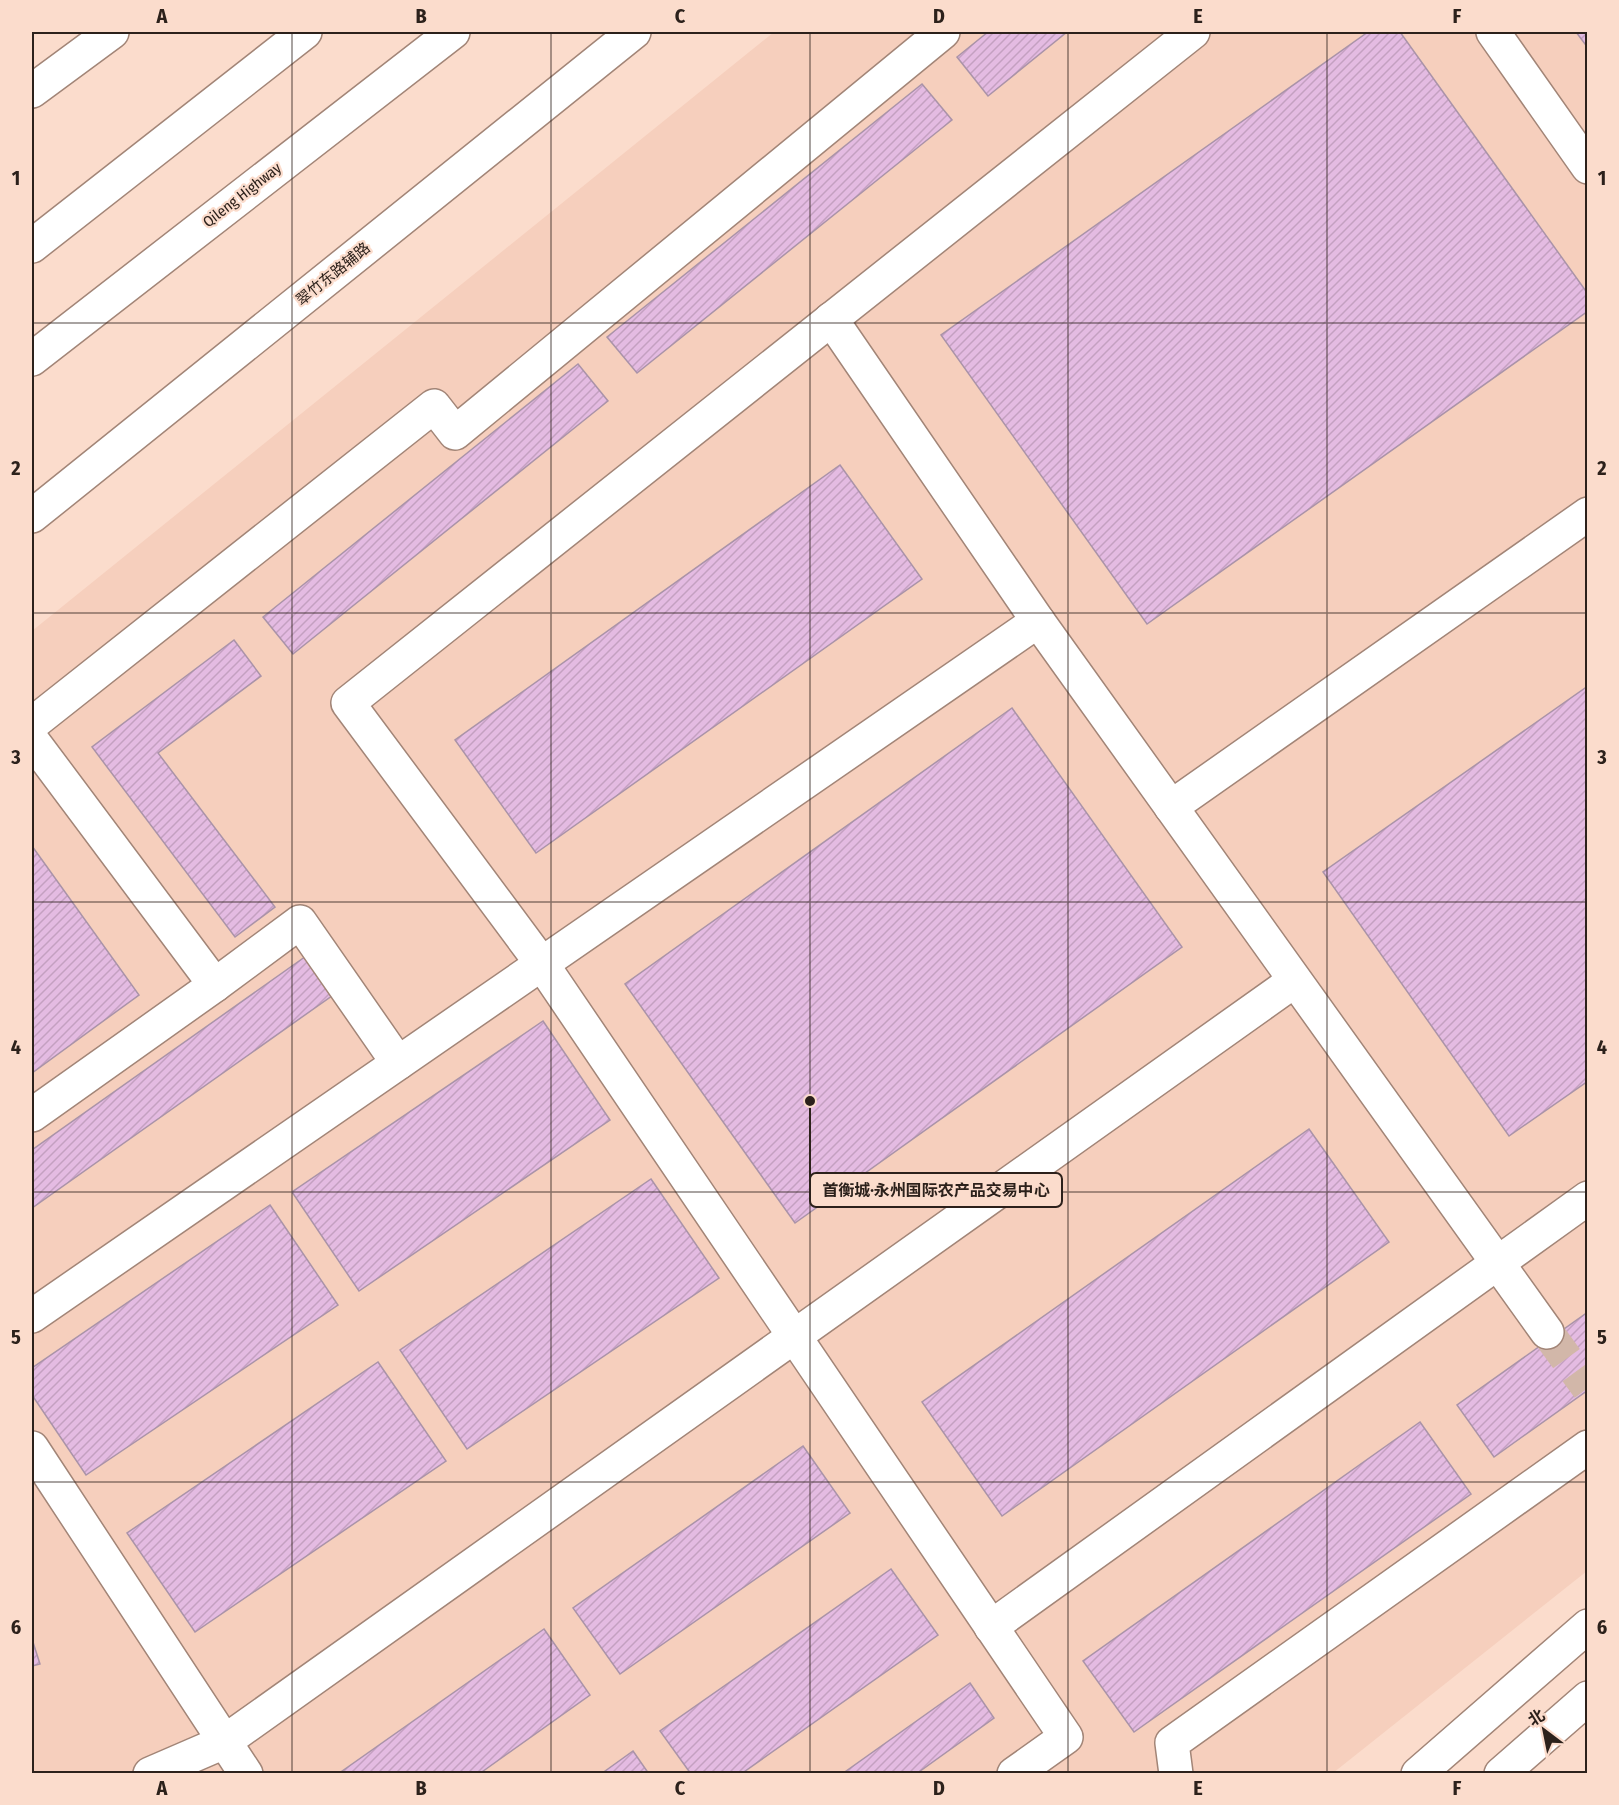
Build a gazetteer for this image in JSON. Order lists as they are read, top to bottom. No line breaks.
{"streets":{"main road":["Qileng Highway","翠竹东路辅路"]},"places":["首衡城·永州国际农产品交易中心"],"north":"top left","grid":{"columns":["A","B","C","D","E","F"],"rows":["1","2","3","4","5","6"]}}
